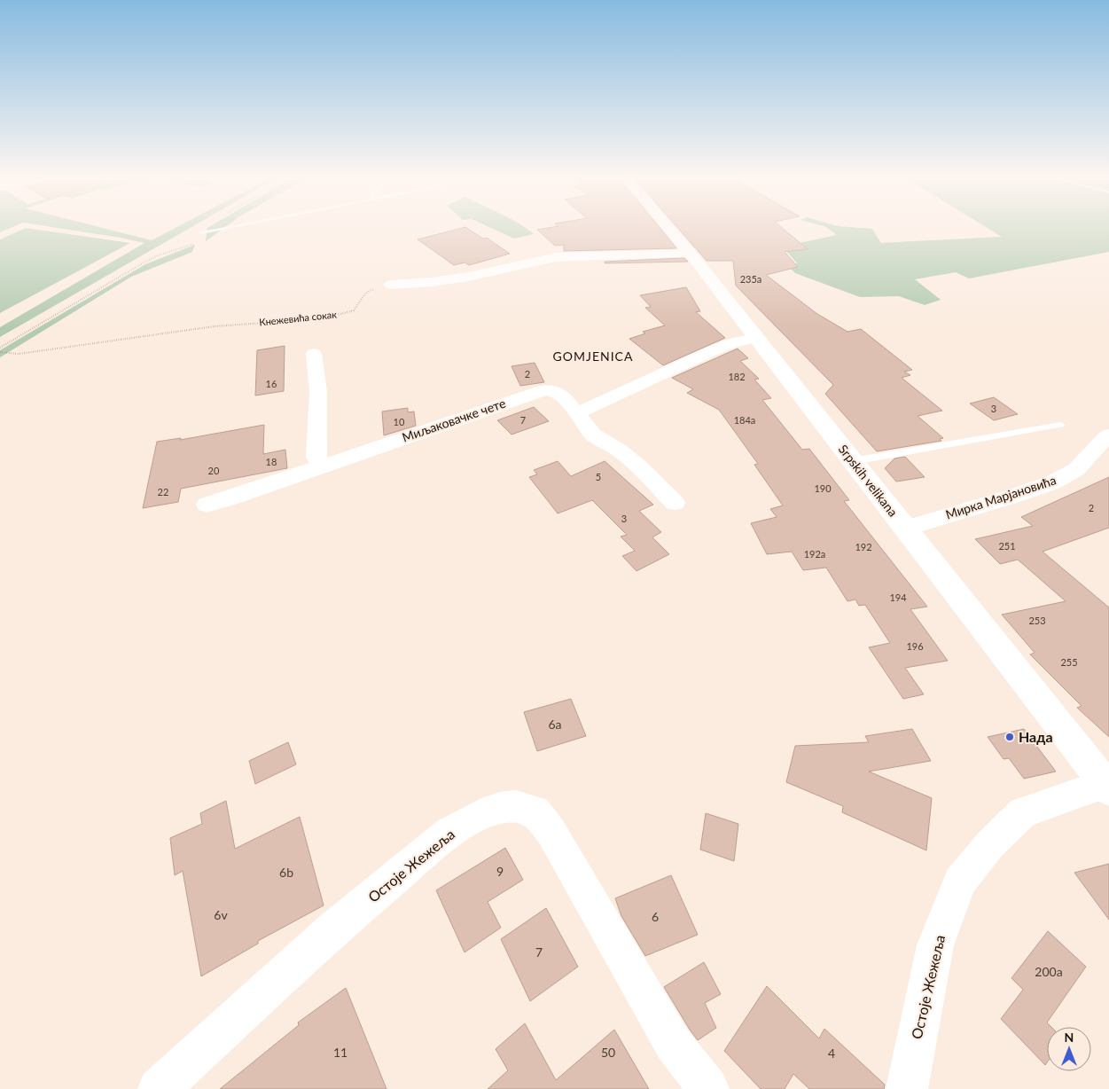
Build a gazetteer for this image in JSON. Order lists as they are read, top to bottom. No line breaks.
{"streets":{"main road":["Srpskih velikana"],"street":["Миљаковачке чете","Мирка Марјановића","Остоје Жежеља"],"path":["Кнежевића сокак"]},"crossings":[["Srpskih velikana","Мирка Марјановића"],["Srpskih velikana","Остоје Жежеља"]],"districts":["GOMJENICA"],"places":["Нада"],"house_numbers":["235a","2","182","16","3","7","184a","10","18","20","5","190","22","2","3","251","192","192a","194","253","196","255","6a","9","6b","6v","6","7","200a","11","50","4"],"north":"top"}
